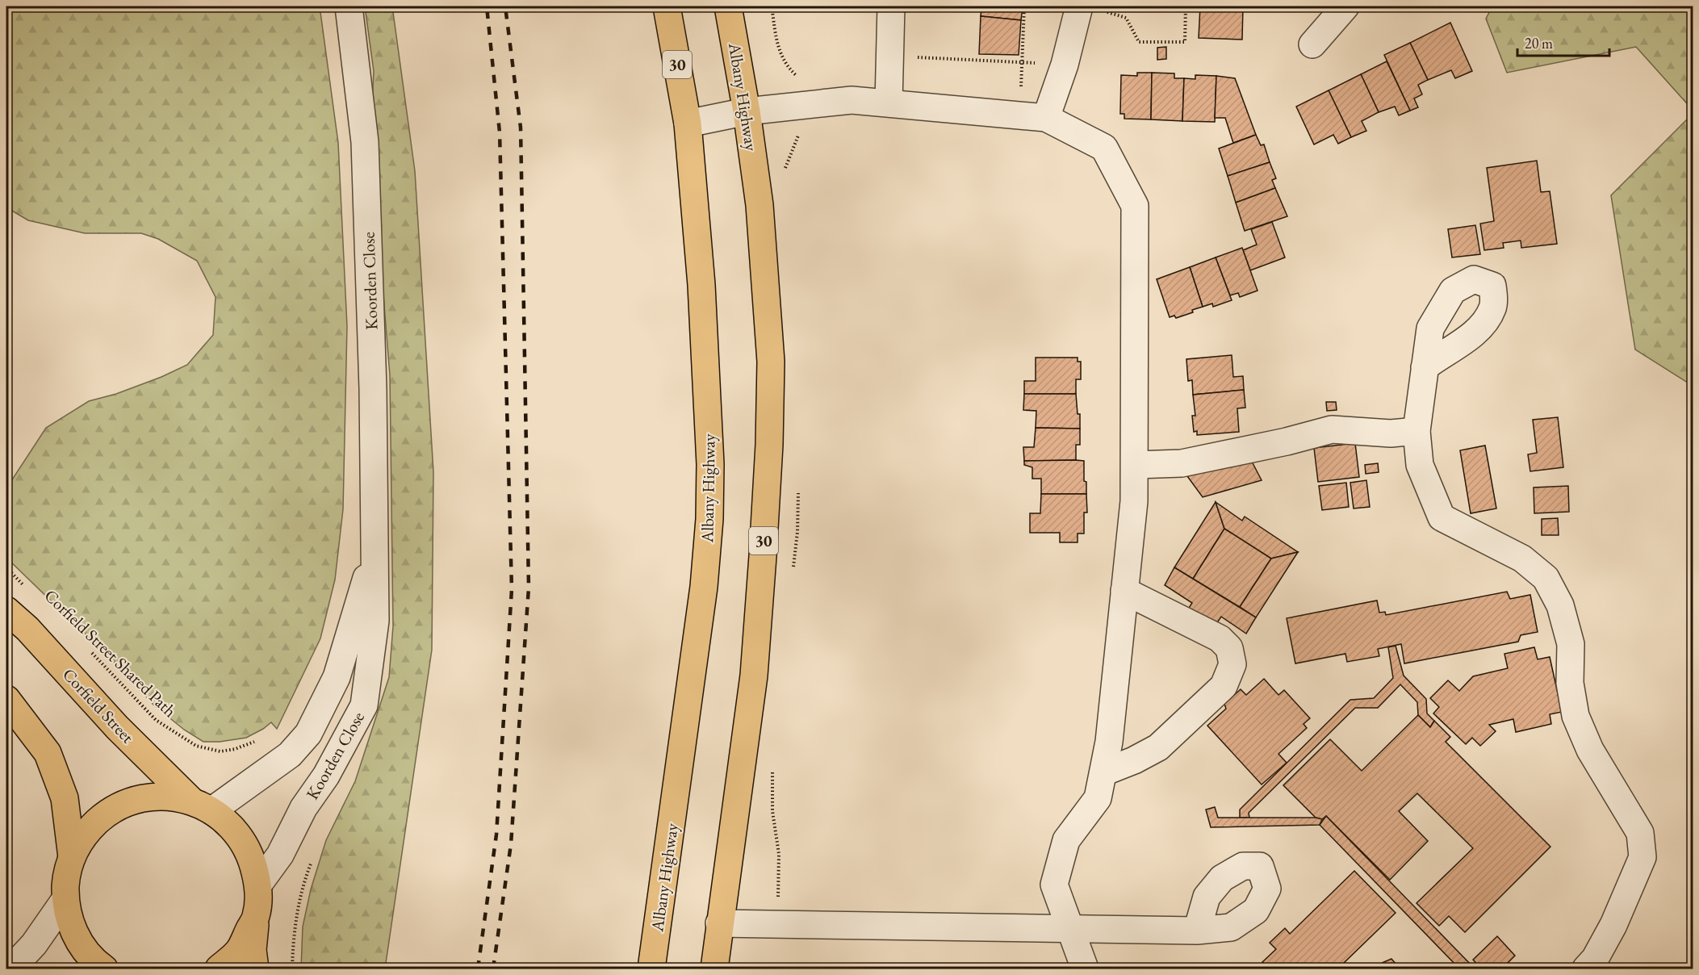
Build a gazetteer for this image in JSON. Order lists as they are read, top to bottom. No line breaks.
{"streets":{"main road":["30","Albany Highway","Corfield Street"],"street":["Koorden Close"],"path":["Corfield Street Shared Path"]},"crossings":[["Koorden Close","Corfield Street"]],"scale_bar":"20 m"}
